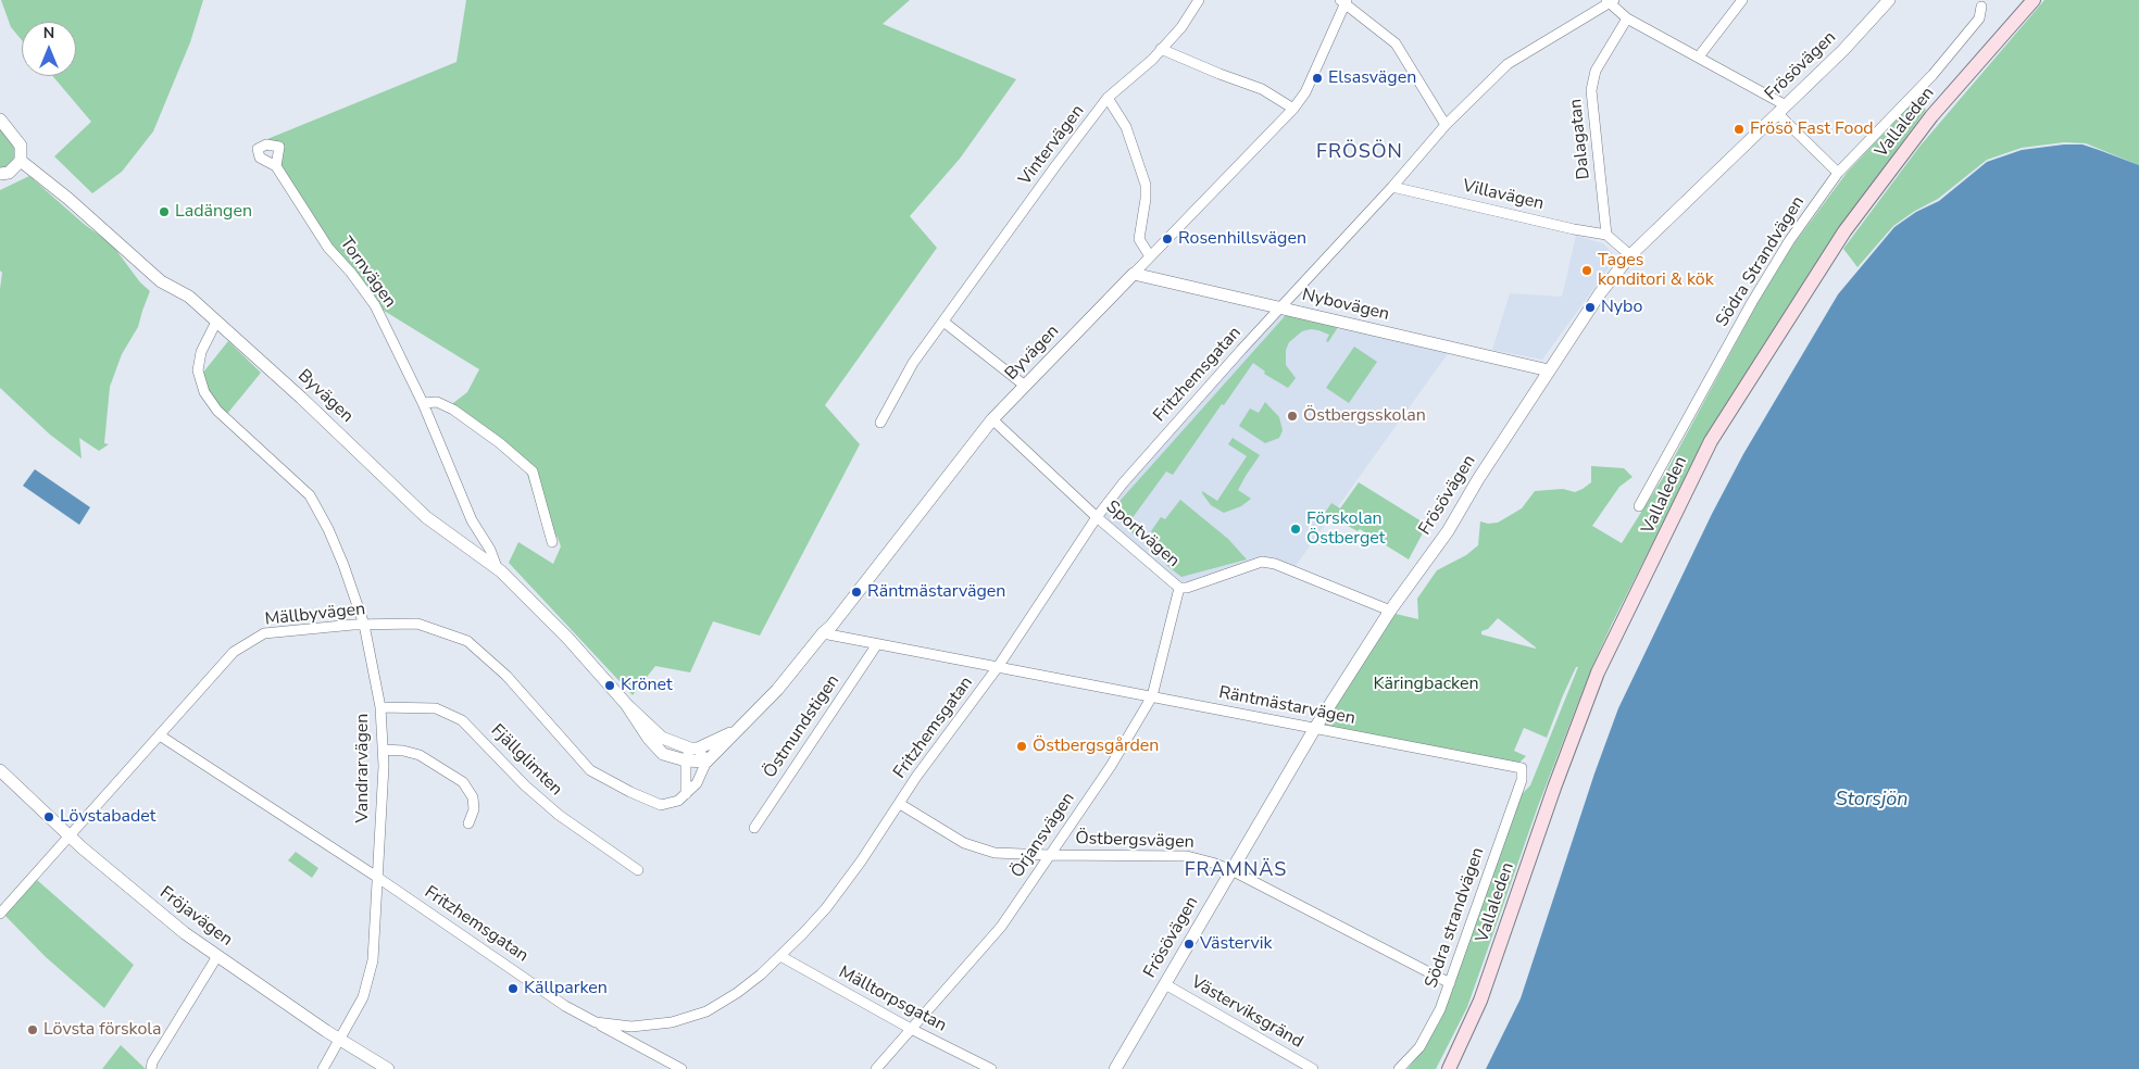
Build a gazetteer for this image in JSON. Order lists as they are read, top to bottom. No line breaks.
{"streets":{"main road":["Vallaleden"],"street":["Frösövägen","Dalagatan","Vintervägen","Villavägen","Södra Strandvägen","Tornvägen","Nybovägen","Byvägen","Fritzhemsgatan","Sportvägen","Mällbyvägen","Räntmästarvägen","Östmundstigen","Fjällglimten","Vandrarvägen","Örjansvägen","Östbergsvägen","Fröjavägen","Södra strandvägen","Mälltorpsgatan","Västerviksgränd"]},"crossings":[["Frösövägen","Nybovägen"],["Frösövägen","Sportvägen"],["Frösövägen","Räntmästarvägen"],["Frösövägen","Östbergsvägen"],["Frösövägen","Västerviksgränd"],["Dalagatan","Villavägen"],["Villavägen","Fritzhemsgatan"],["Tornvägen","Byvägen"],["Nybovägen","Byvägen"],["Nybovägen","Fritzhemsgatan"],["Byvägen","Sportvägen"],["Byvägen","Räntmästarvägen"],["Byvägen","Vandrarvägen"],["Fritzhemsgatan","Sportvägen"],["Fritzhemsgatan","Mällbyvägen"],["Fritzhemsgatan","Räntmästarvägen"],["Fritzhemsgatan","Vandrarvägen"],["Fritzhemsgatan","Östbergsvägen"],["Fritzhemsgatan","Mälltorpsgatan"],["Sportvägen","Örjansvägen"],["Mällbyvägen","Vandrarvägen"],["Mällbyvägen","Fröjavägen"],["Räntmästarvägen","Östmundstigen"],["Räntmästarvägen","Örjansvägen"],["Räntmästarvägen","Södra strandvägen"],["Fjällglimten","Vandrarvägen"],["Vandrarvägen","Fröjavägen"],["Örjansvägen","Östbergsvägen"],["Örjansvägen","Mälltorpsgatan"],["Östbergsvägen","Södra strandvägen"]],"districts":["FRÖSÖN","FRAMNÄS"],"water":["Storsjön"],"parks":["Käringbacken"],"places":["Elsasvägen","Frösö Fast Food","Ladängen","Rosenhillsvägen","Tages konditori & kök","Nybo","Östbergsskolan","Förskolan Östberget","Räntmästarvägen","Krönet","Östbergsgården","Lövstabadet","Västervik","Källparken","Lövsta förskola"],"north":"top"}
